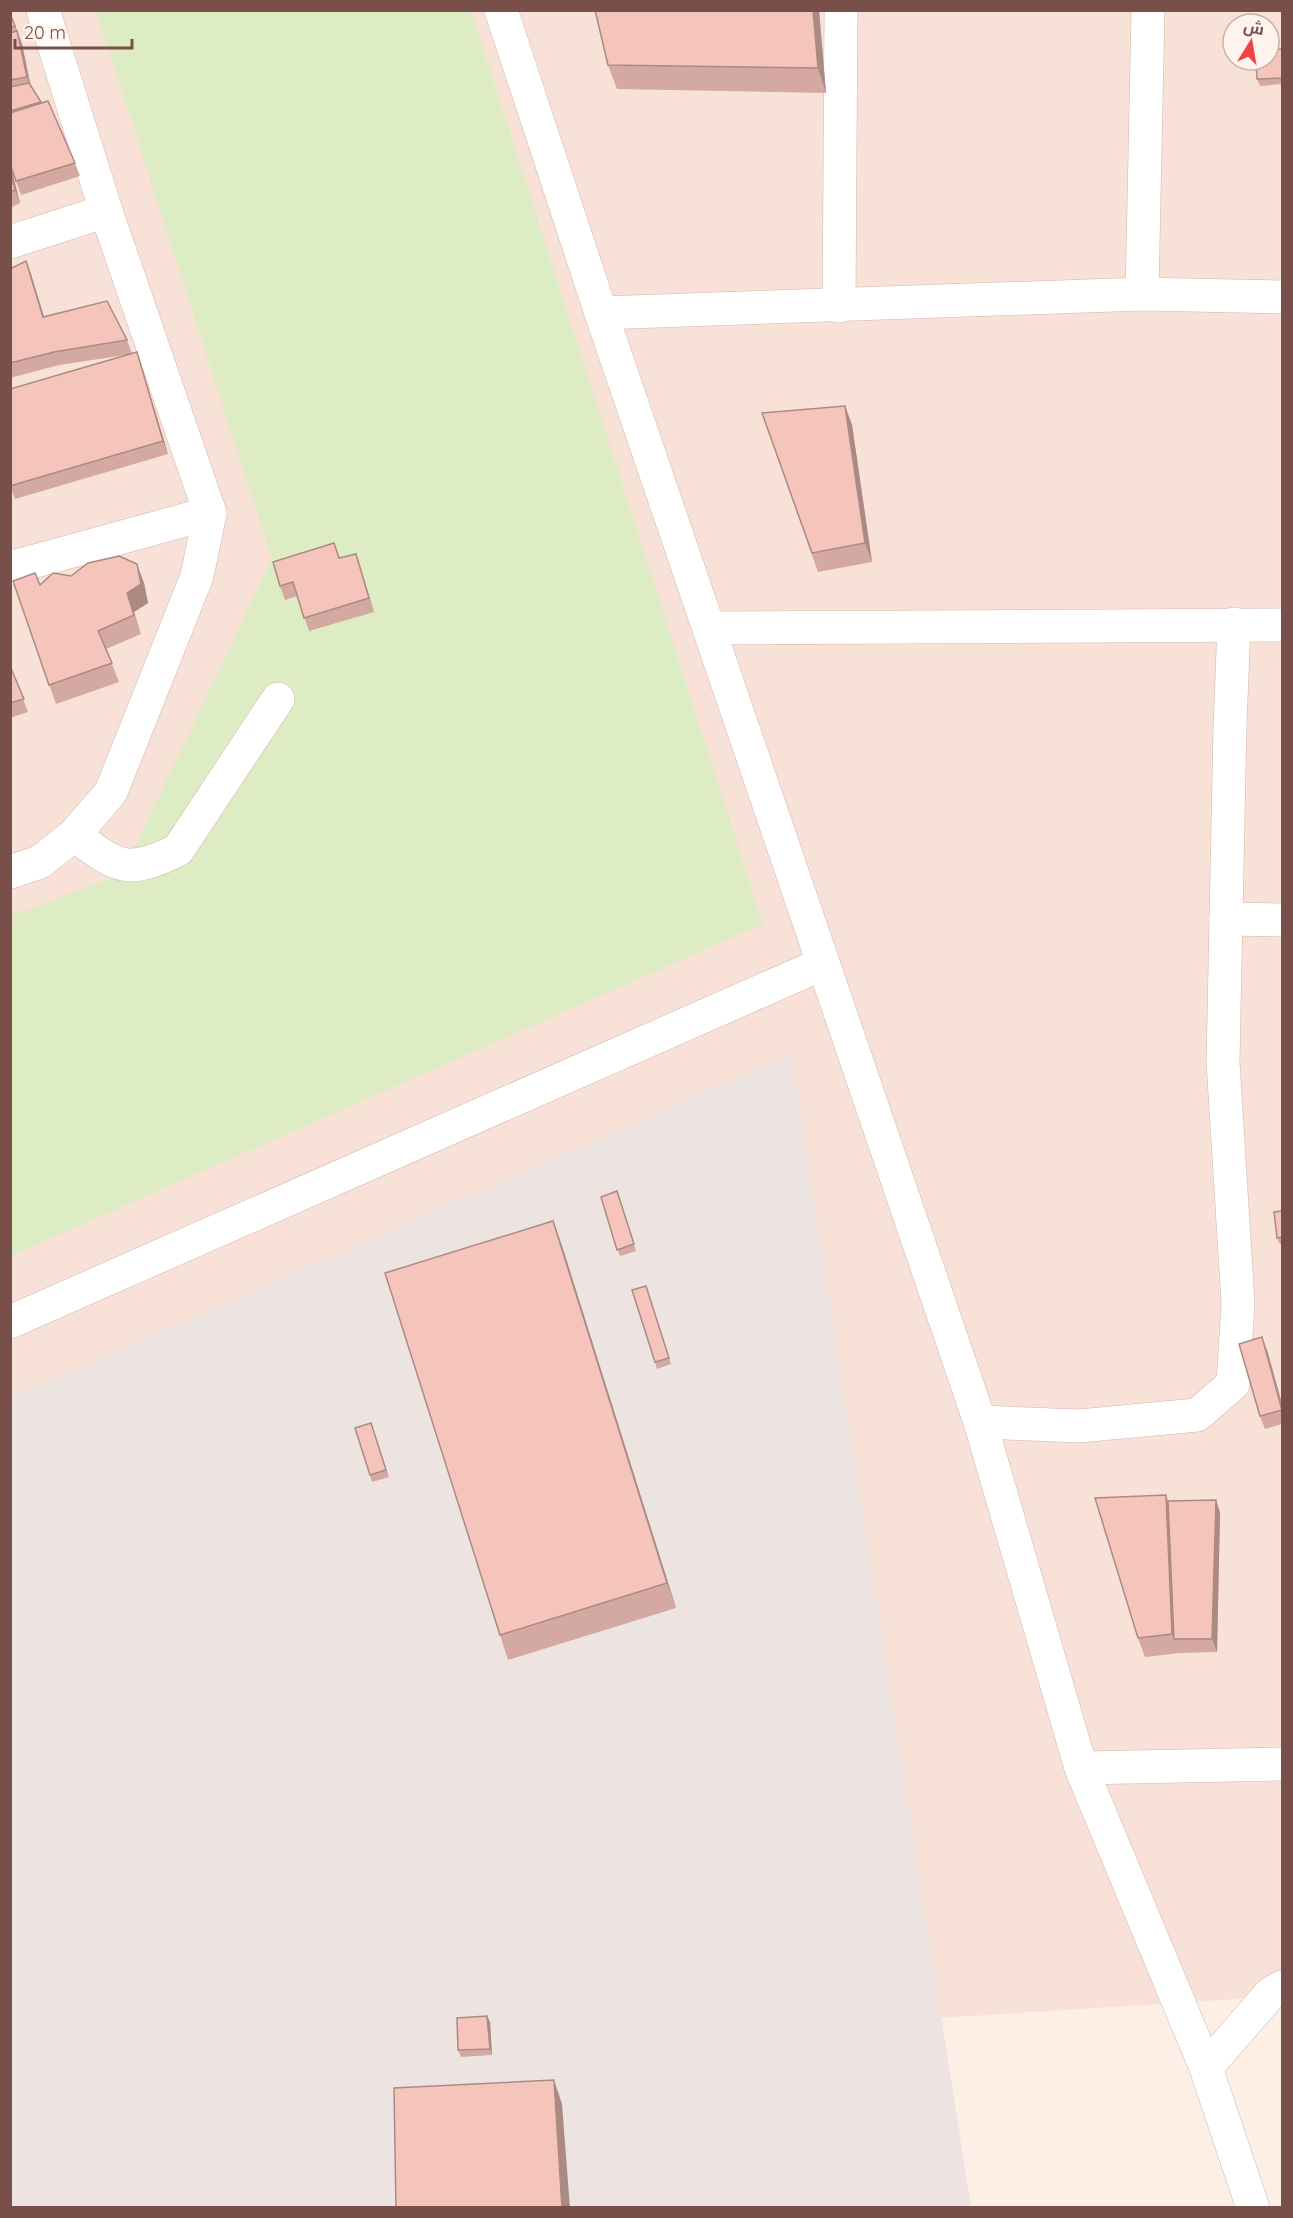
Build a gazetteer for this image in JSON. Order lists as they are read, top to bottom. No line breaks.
{"scale_bar":"20 m","north":"top"}
